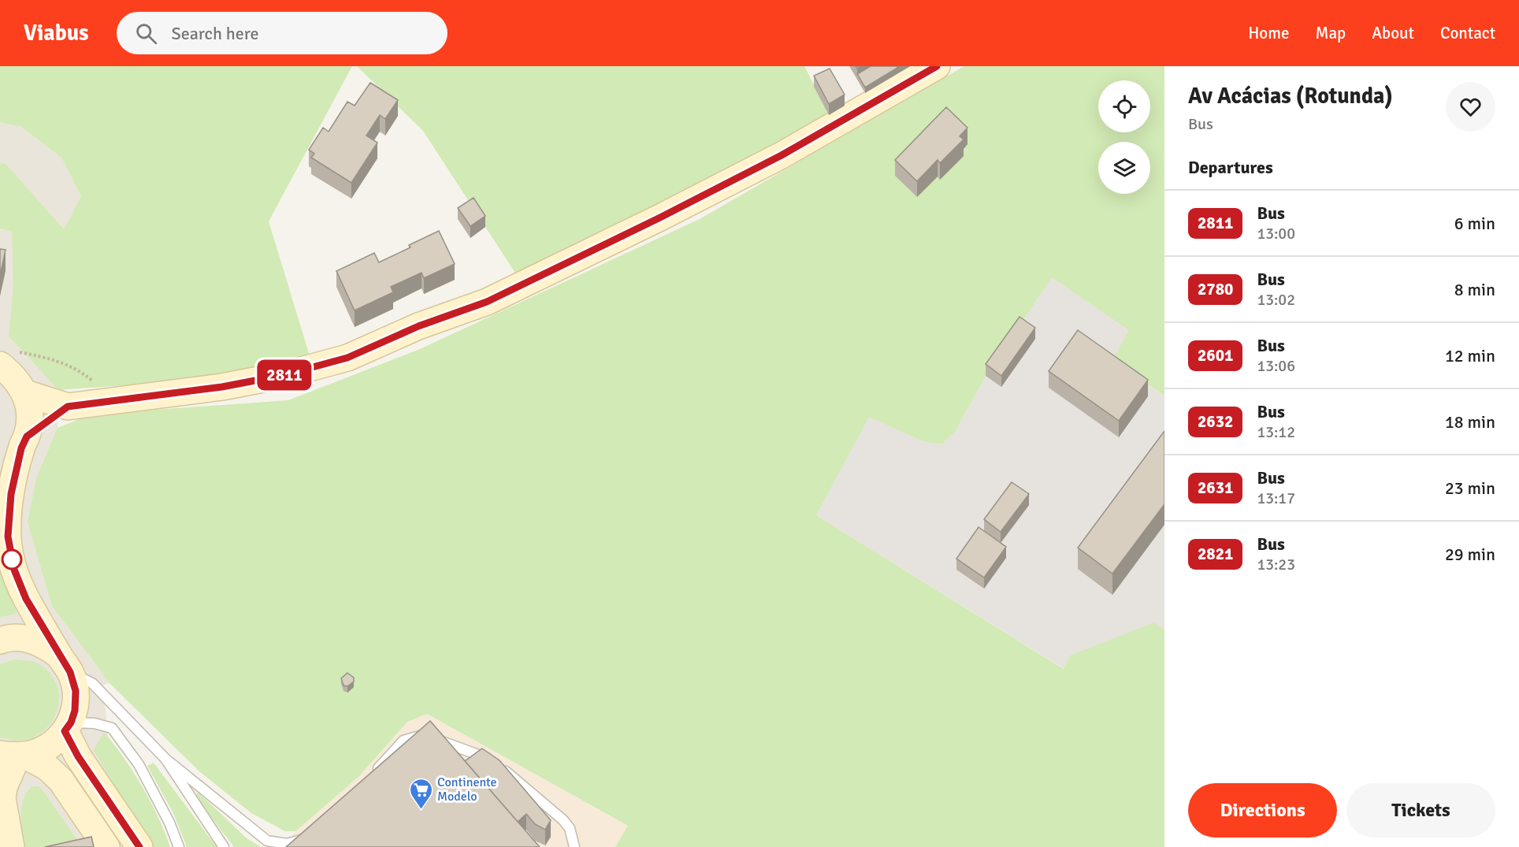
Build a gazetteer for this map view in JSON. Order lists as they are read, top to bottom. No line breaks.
{"places":{"supermarket":["Continente Modelo"]},"lines":["bus line 2811"],"page":{"header":"Viabus","search":"Search here","nav":["Home","Map","About","Contact"],"on_map":"2811","heading":[["Av Acácias (Rotunda)","Bus"],"Departures"],"list":[{"mark":"2811","name":"Bus","note":"13:00","value":"6 min"},{"mark":"2780","name":"Bus","note":"13:02","value":"8 min"},{"mark":"2601","name":"Bus","note":"13:06","value":"12 min"},{"mark":"2632","name":"Bus","note":"13:12","value":"18 min"},{"mark":"2631","name":"Bus","note":"13:17","value":"23 min"},{"mark":"2821","name":"Bus","note":"13:23","value":"29 min"}],"buttons":["Directions","Tickets"]}}
